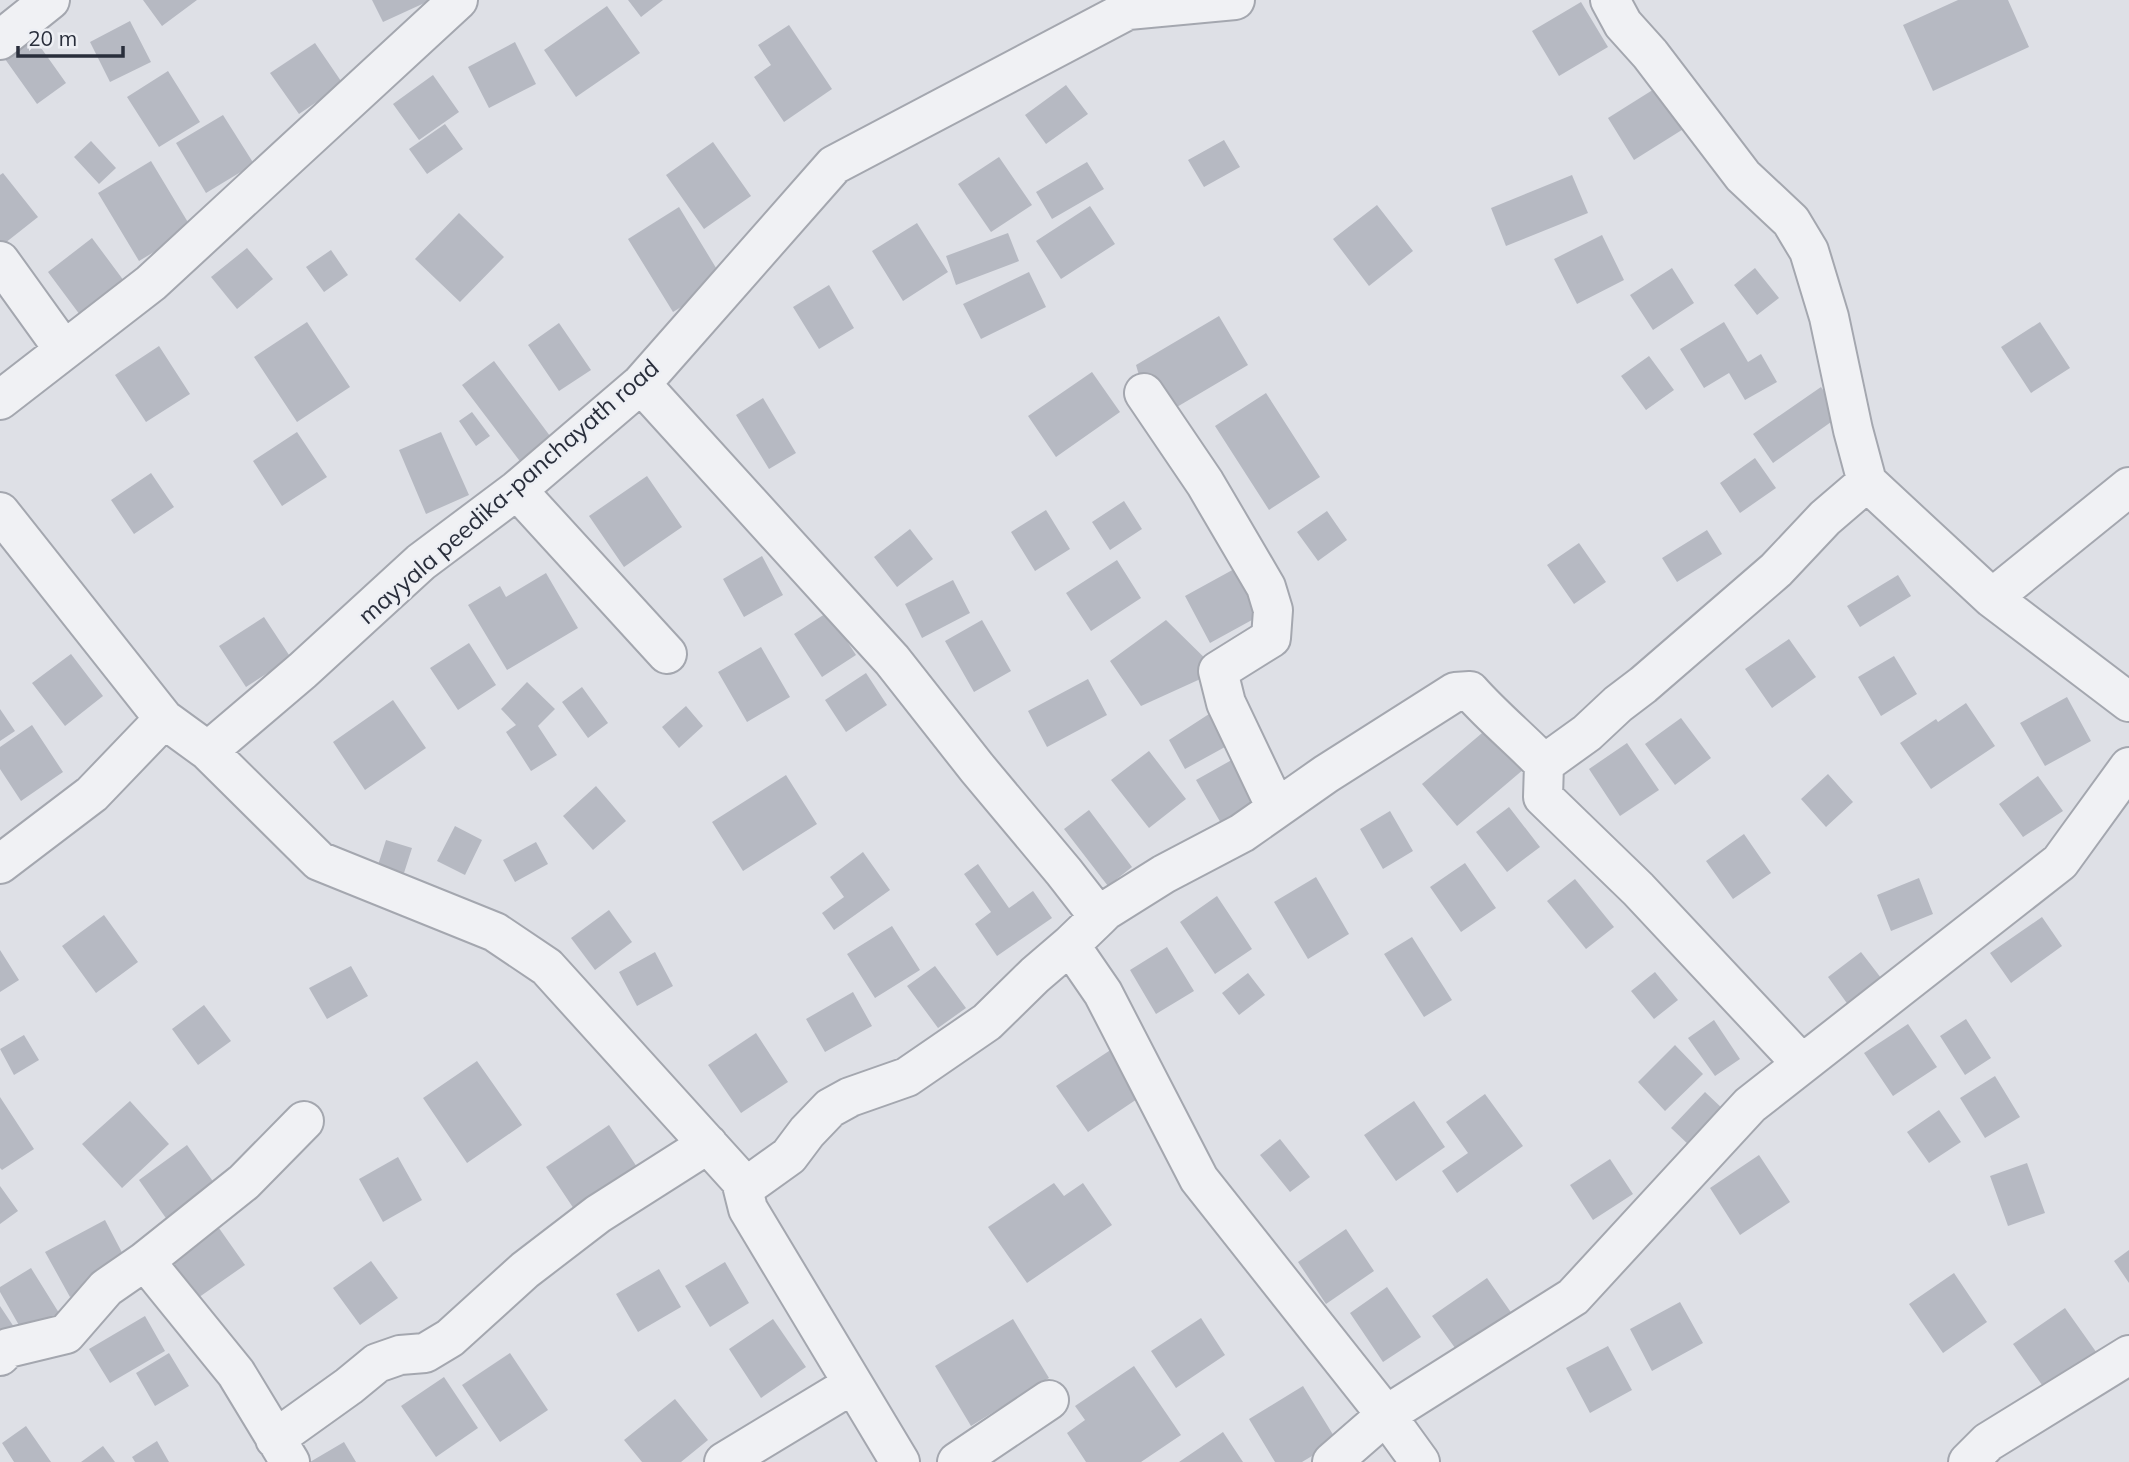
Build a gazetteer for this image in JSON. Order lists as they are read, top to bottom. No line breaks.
{"streets":{"street":["mayyala peedika-panchayath road"]},"scale_bar":"20 m"}
